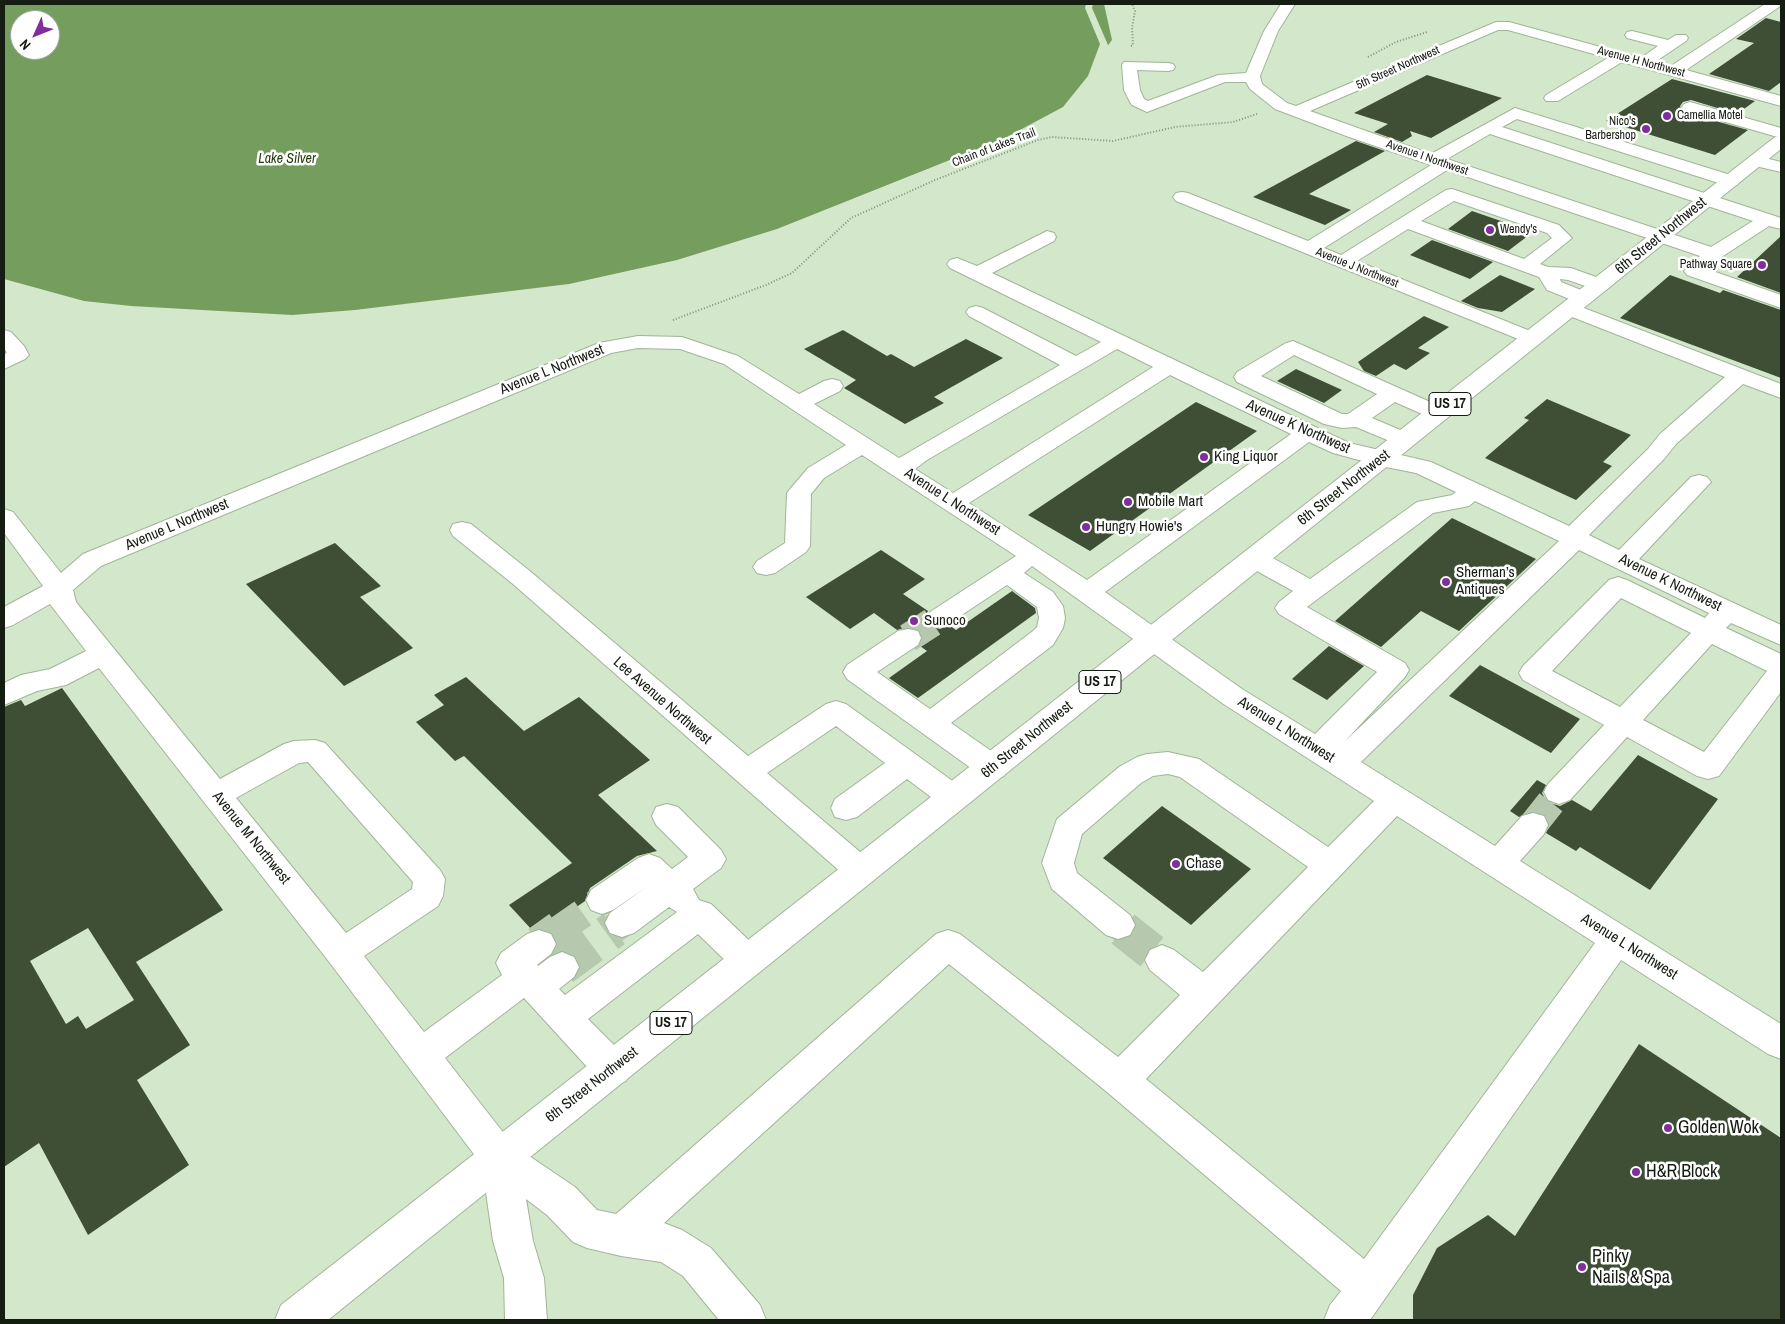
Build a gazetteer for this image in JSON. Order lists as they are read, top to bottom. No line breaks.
{"streets":{"main road":["Avenue H Northwest","5th Street Northwest","Avenue I Northwest","6th Street Northwest","Avenue J Northwest","Avenue L Northwest","US 17","Avenue K Northwest","Lee Avenue Northwest","Avenue M Northwest"],"path":["Chain of Lakes Trail"]},"crossings":[["Avenue H Northwest","5th Street Northwest"],["5th Street Northwest","Chain of Lakes Trail"],["5th Street Northwest","Avenue I Northwest"],["Chain of Lakes Trail","Avenue I Northwest"],["Chain of Lakes Trail","Avenue L Northwest"],["Avenue I Northwest","6th Street Northwest"],["6th Street Northwest","Avenue J Northwest"],["6th Street Northwest","Avenue L Northwest"],["6th Street Northwest","Avenue K Northwest"],["6th Street Northwest","Lee Avenue Northwest"],["6th Street Northwest","Avenue M Northwest"],["Avenue L Northwest","Avenue M Northwest"]],"water":["Lake Silver"],"places":["Camellia Motel","Nico's Barbershop","Wendy's","Pathway Square","King Liquor","Mobile Mart","Hungry Howie's","Sherman’s Antiques","Sunoco","Chase","Golden Wok","H&R Block","Pinky Nails & Spa"],"north":"bottom left"}
